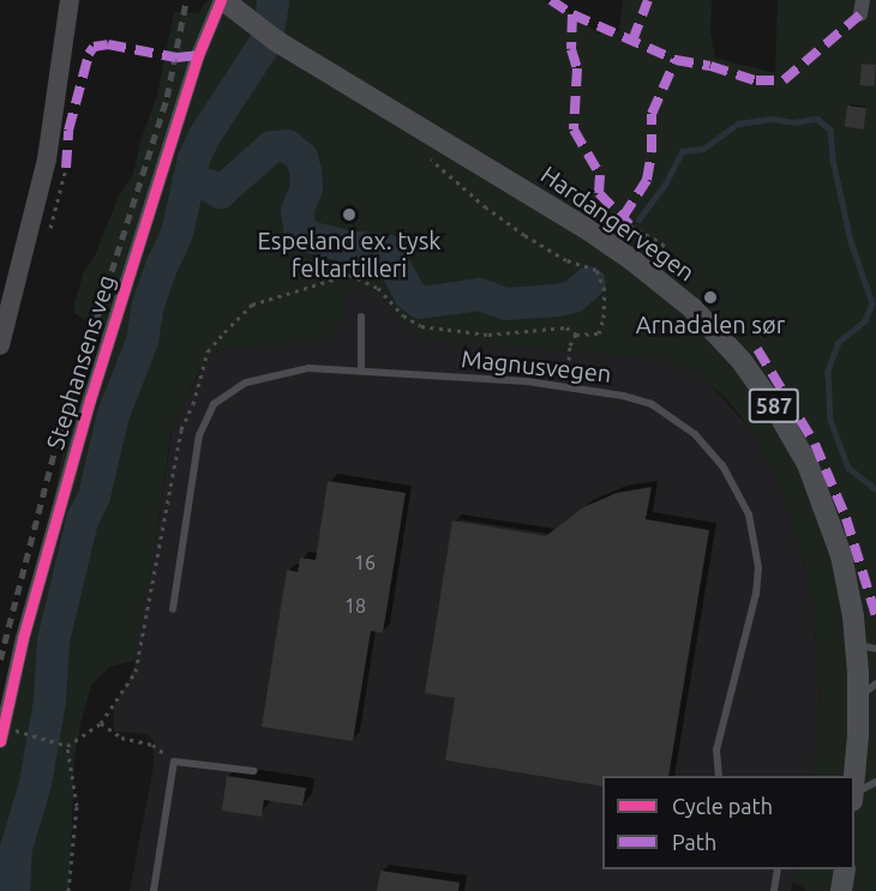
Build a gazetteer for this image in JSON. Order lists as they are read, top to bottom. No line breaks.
{"streets":{"main road":["Hardangervegen","587"],"street":["Stephansens veg"],"lane":["Magnusvegen"]},"crossings":[["Hardangervegen","Stephansens veg"]],"places":["Espeland ex. tysk feltartilleri","Arnadalen sør"],"house_numbers":["16","18"],"legend":["Cycle path","Path"]}
